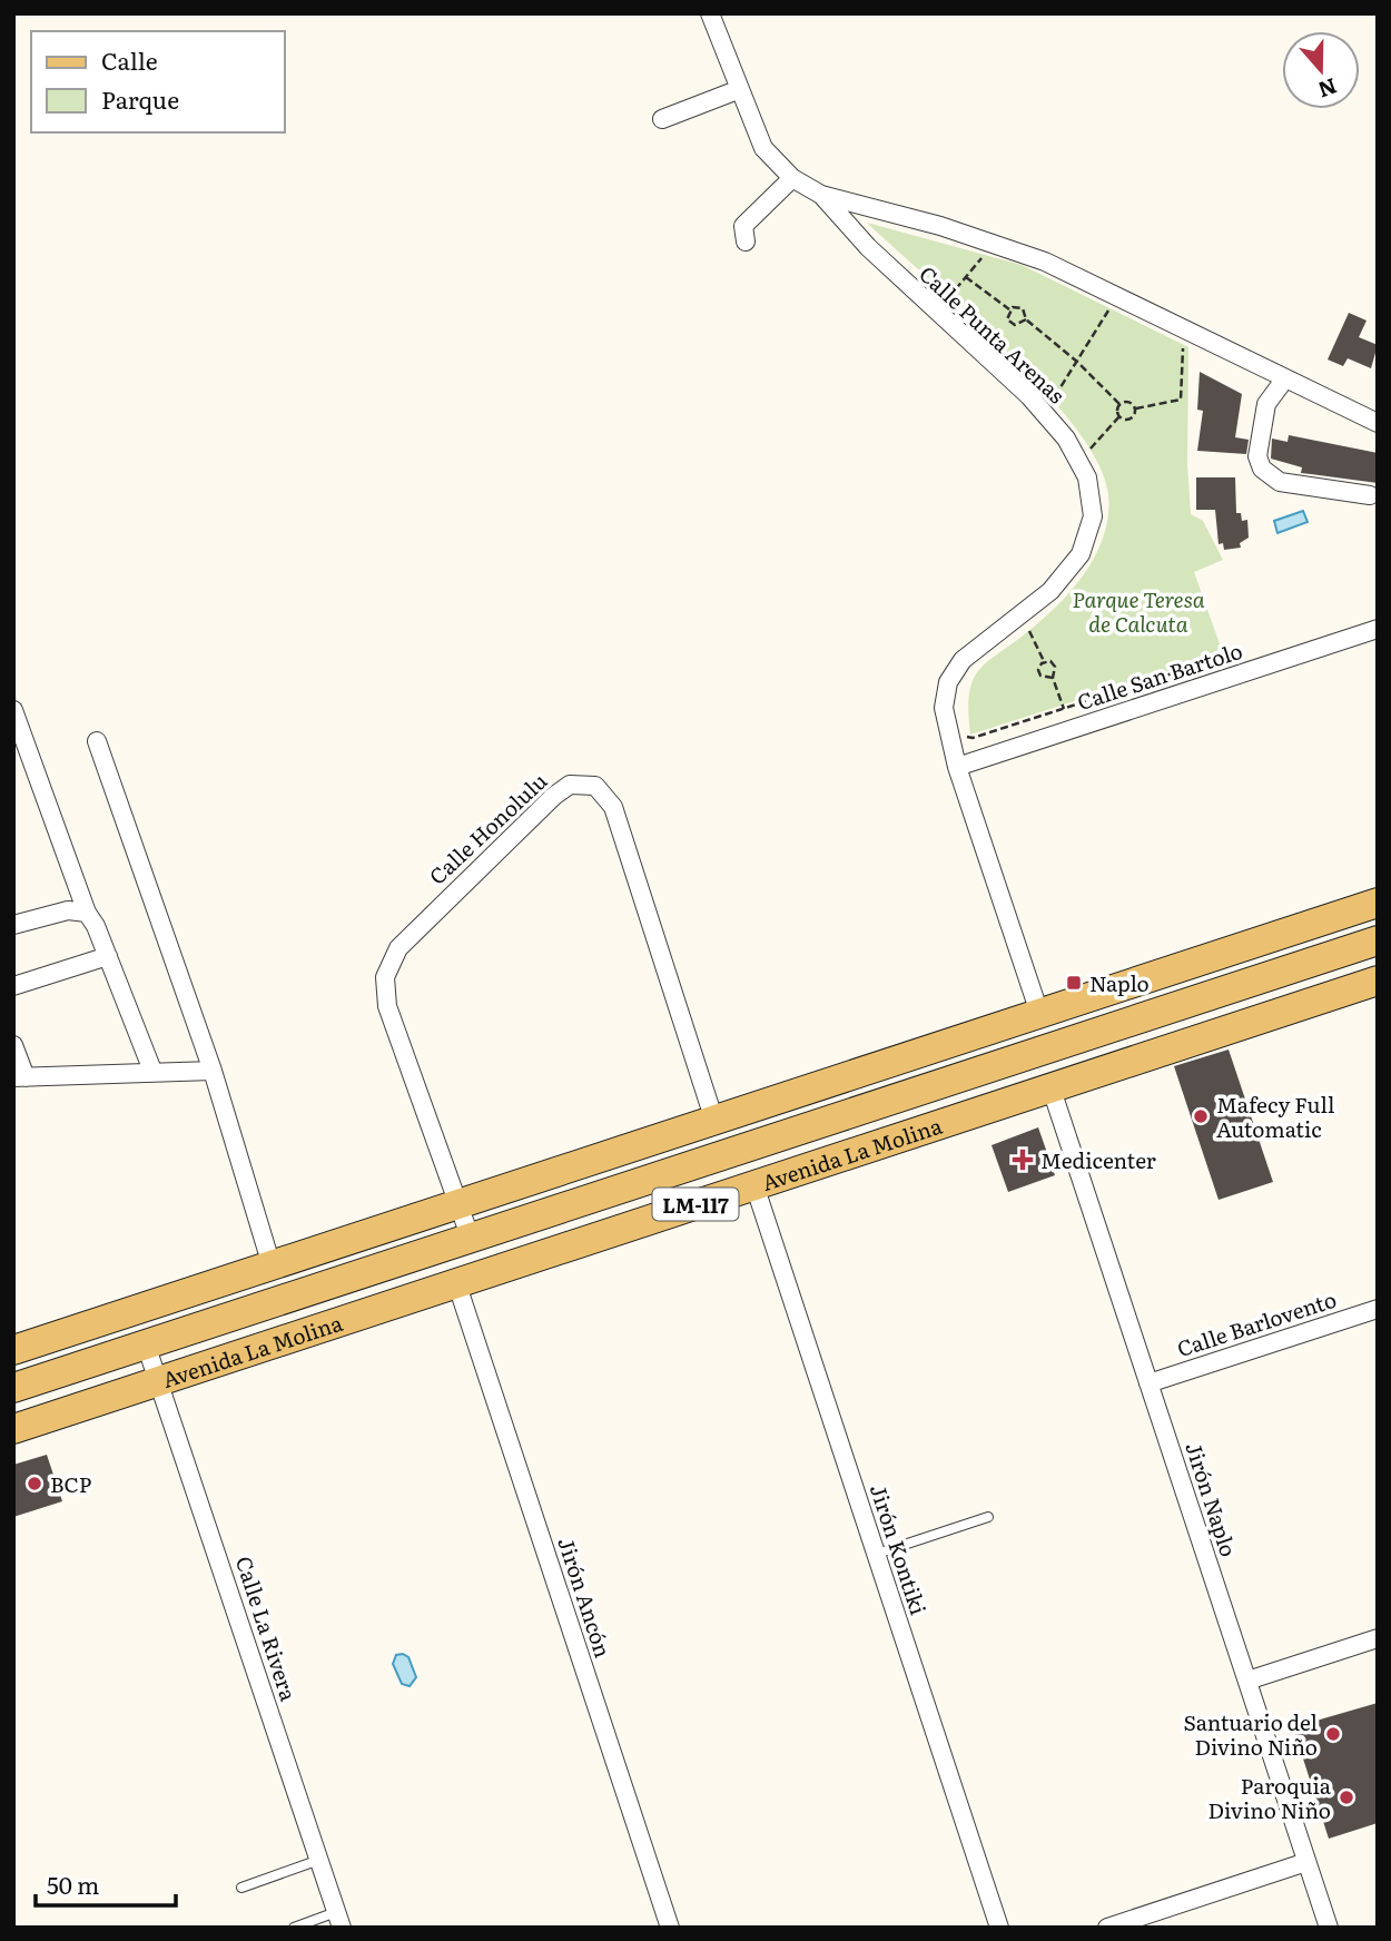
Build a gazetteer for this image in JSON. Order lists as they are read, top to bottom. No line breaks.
{"streets":{"main road":["Avenida La Molina","LM-117"],"street":["Calle Punta Arenas","Calle San Bartolo","Calle Honolulu","Calle Barlovento","Jirón Naplo","Jirón Kontiki","Jirón Ancón","Calle La Rivera"]},"crossings":[["Calle Punta Arenas","Calle San Bartolo"],["Calle Honolulu","Avenida La Molina"],["Avenida La Molina","Jirón Naplo"],["Avenida La Molina","Jirón Kontiki"],["Avenida La Molina","Jirón Ancón"],["Avenida La Molina","Calle La Rivera"],["Calle Barlovento","Jirón Naplo"]],"parks":["Parque Teresa de Calcuta"],"places":{"transit":["Naplo"],"other":["Mafecy Full Automatic","BCP","Santuario del Divino Niño","Paroquia Divino Niño"],"health":["Medicenter"]},"legend":["Calle","Parque"],"scale_bar":"50 m","north":"bottom"}
